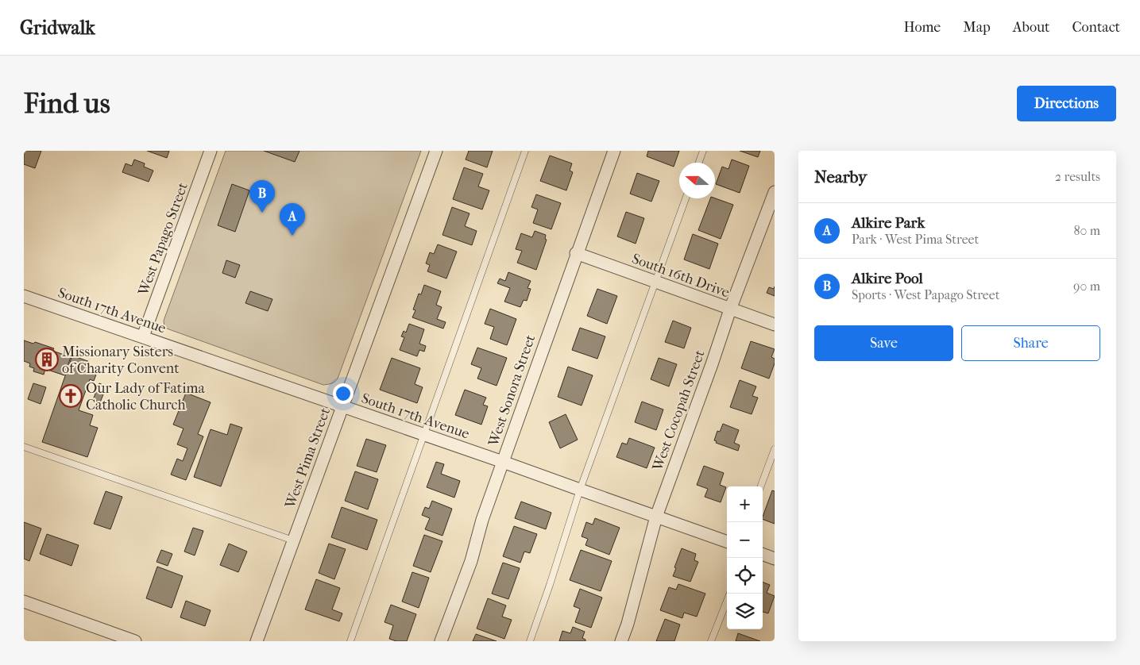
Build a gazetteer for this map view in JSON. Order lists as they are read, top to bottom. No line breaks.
{"streets":{"street":["West Papago Street","South 16th Drive","South 17th Avenue","West Sonora Street","West Cocopah Street","West Pima Street"]},"crossings":[["West Papago Street","South 17th Avenue"],["South 16th Drive","West Sonora Street"],["South 16th Drive","West Cocopah Street"],["South 17th Avenue","West Sonora Street"],["South 17th Avenue","West Cocopah Street"],["South 17th Avenue","West Pima Street"]],"places":{"building":["Missionary Sisters of Charity Convent"],"church":["Our Lady of Fatima Catholic Church"]},"north":"left","page":{"header":"Gridwalk","nav":["Home","Map","About","Contact"],"buttons":["Directions",["Save","Share"]],"title":"Find us","heading":["Nearby","2 results"],"pins":["B","A"],"list":[{"mark":"A","name":"Alkire Park","note":"Park · West Pima Street","value":"80 m"},{"mark":"B","name":"Alkire Pool","note":"Sports · West Papago Street","value":"90 m"}],"map_buttons":["+","−"]}}
